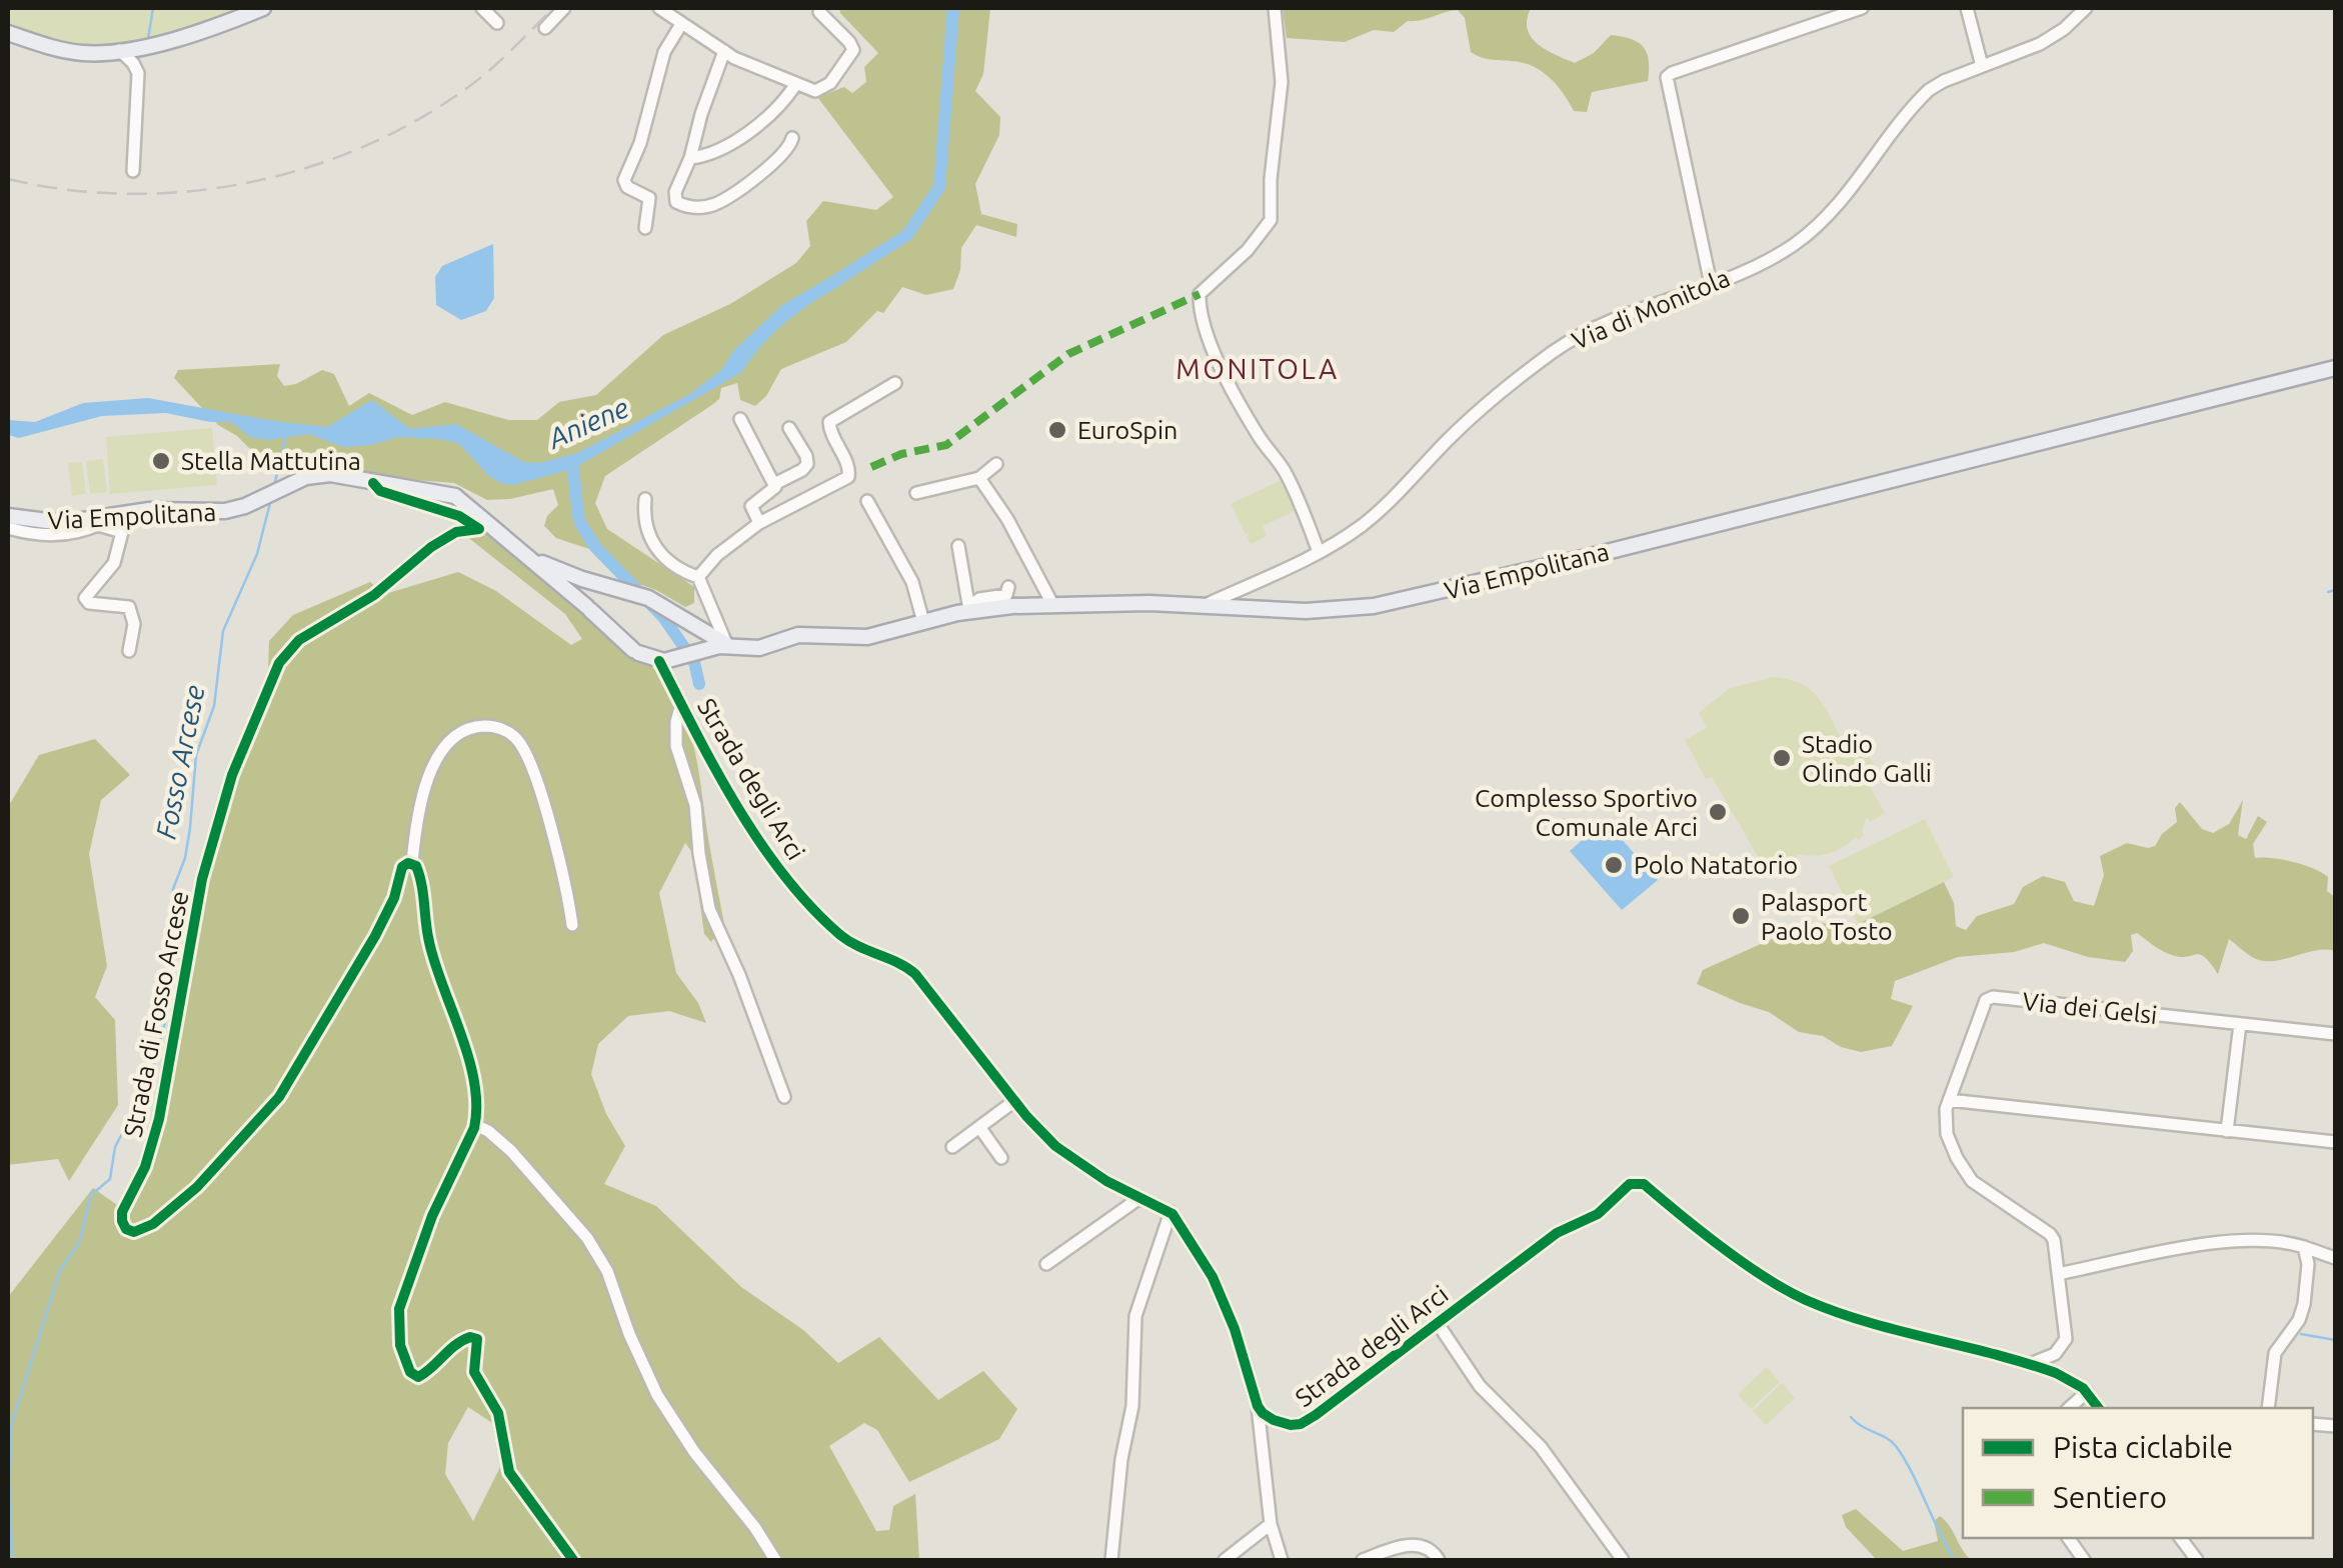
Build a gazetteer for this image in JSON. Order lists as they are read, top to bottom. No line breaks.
{"streets":{"main road":["Via Empolitana"],"street":["Via di Monitola","Strada degli Arci","Via dei Gelsi","Strada di Fosso Arcese"]},"crossings":[["Via di Monitola","Via Empolitana"],["Via Empolitana","Strada degli Arci"],["Via Empolitana","Strada di Fosso Arcese"],["Strada degli Arci","Via dei Gelsi"]],"districts":["MONITOLA"],"water":["Aniene","Fosso Arcese"],"places":["EuroSpin","Stella Mattutina","Stadio Olindo Galli","Complesso Sportivo Comunale Arci","Polo Natatorio","Palasport Paolo Tosto"],"legend":["Pista ciclabile","Sentiero"]}
